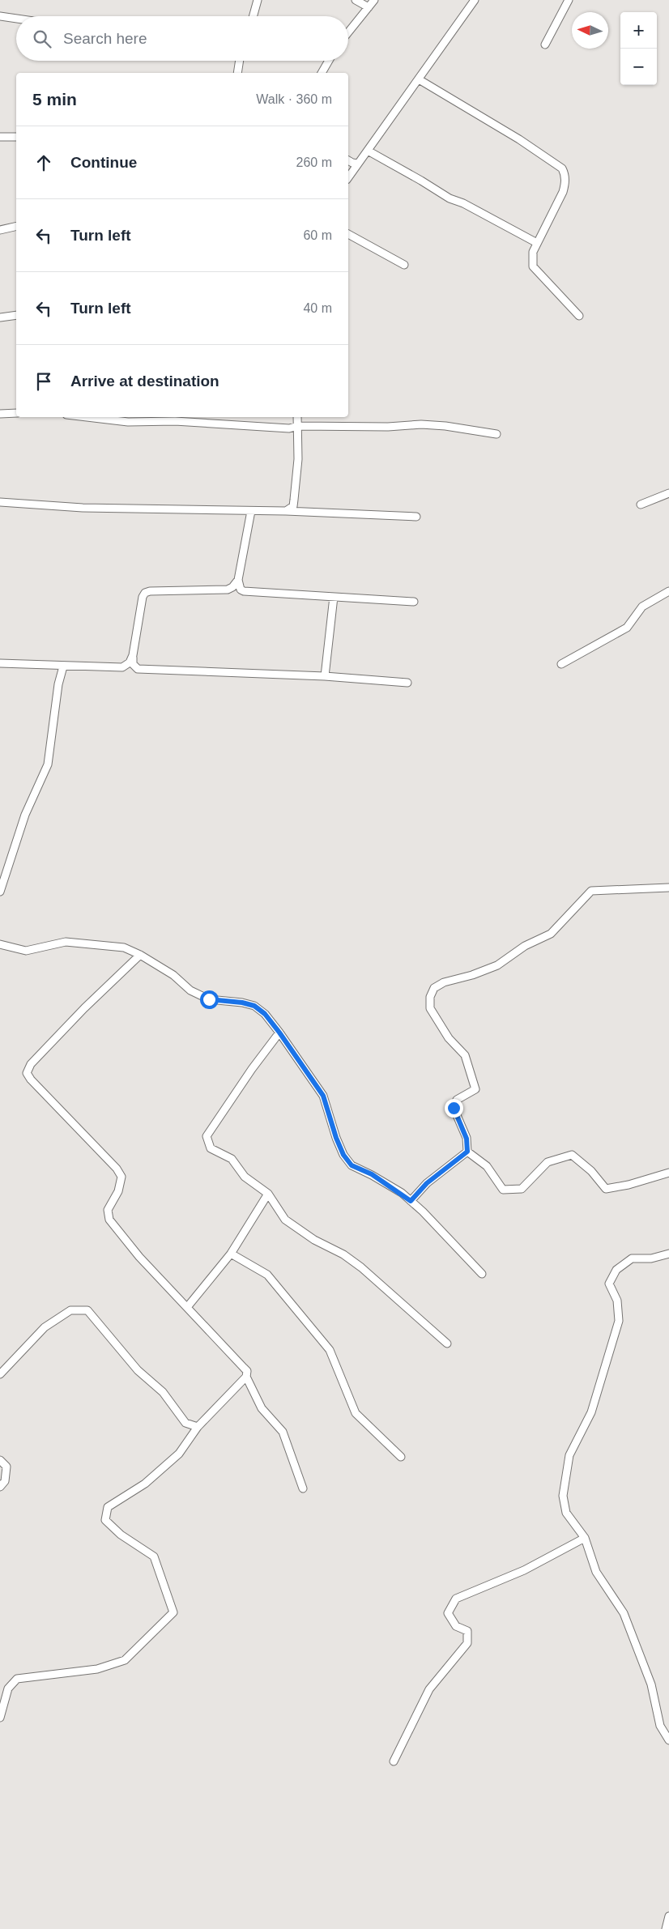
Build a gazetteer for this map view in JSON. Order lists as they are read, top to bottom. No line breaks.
{"north":"left","page":{"map_buttons":["+","−"],"search":"Search here","heading":["5 min","Walk · 360 m"],"list":[["Continue","260 m"],["Turn left","60 m"],["Turn left","40 m"],"Arrive at destination"]}}
